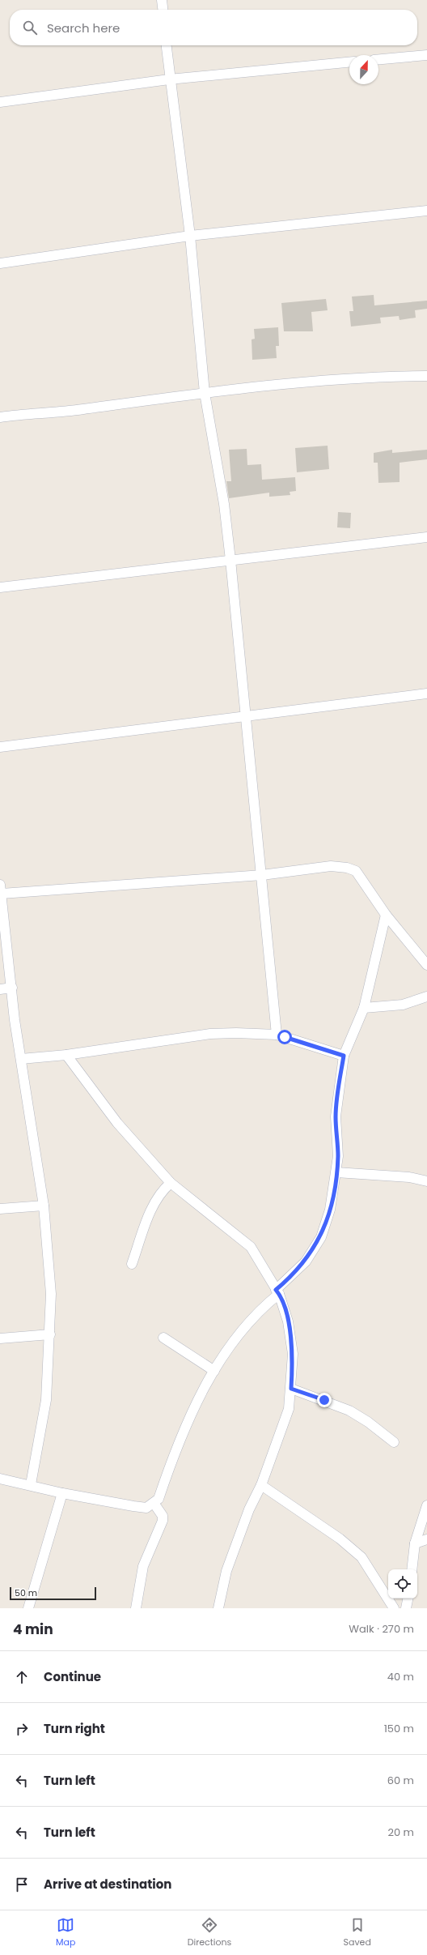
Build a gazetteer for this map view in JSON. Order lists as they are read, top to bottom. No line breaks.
{"scale_bar":"50 m","north":"top","page":{"search":"Search here","scale":"50 m","heading":["4 min","Walk · 270 m"],"list":[["Continue","40 m"],["Turn right","150 m"],["Turn left","60 m"],["Turn left","20 m"],"Arrive at destination"],"nav":["Map","Directions","Saved"]}}
